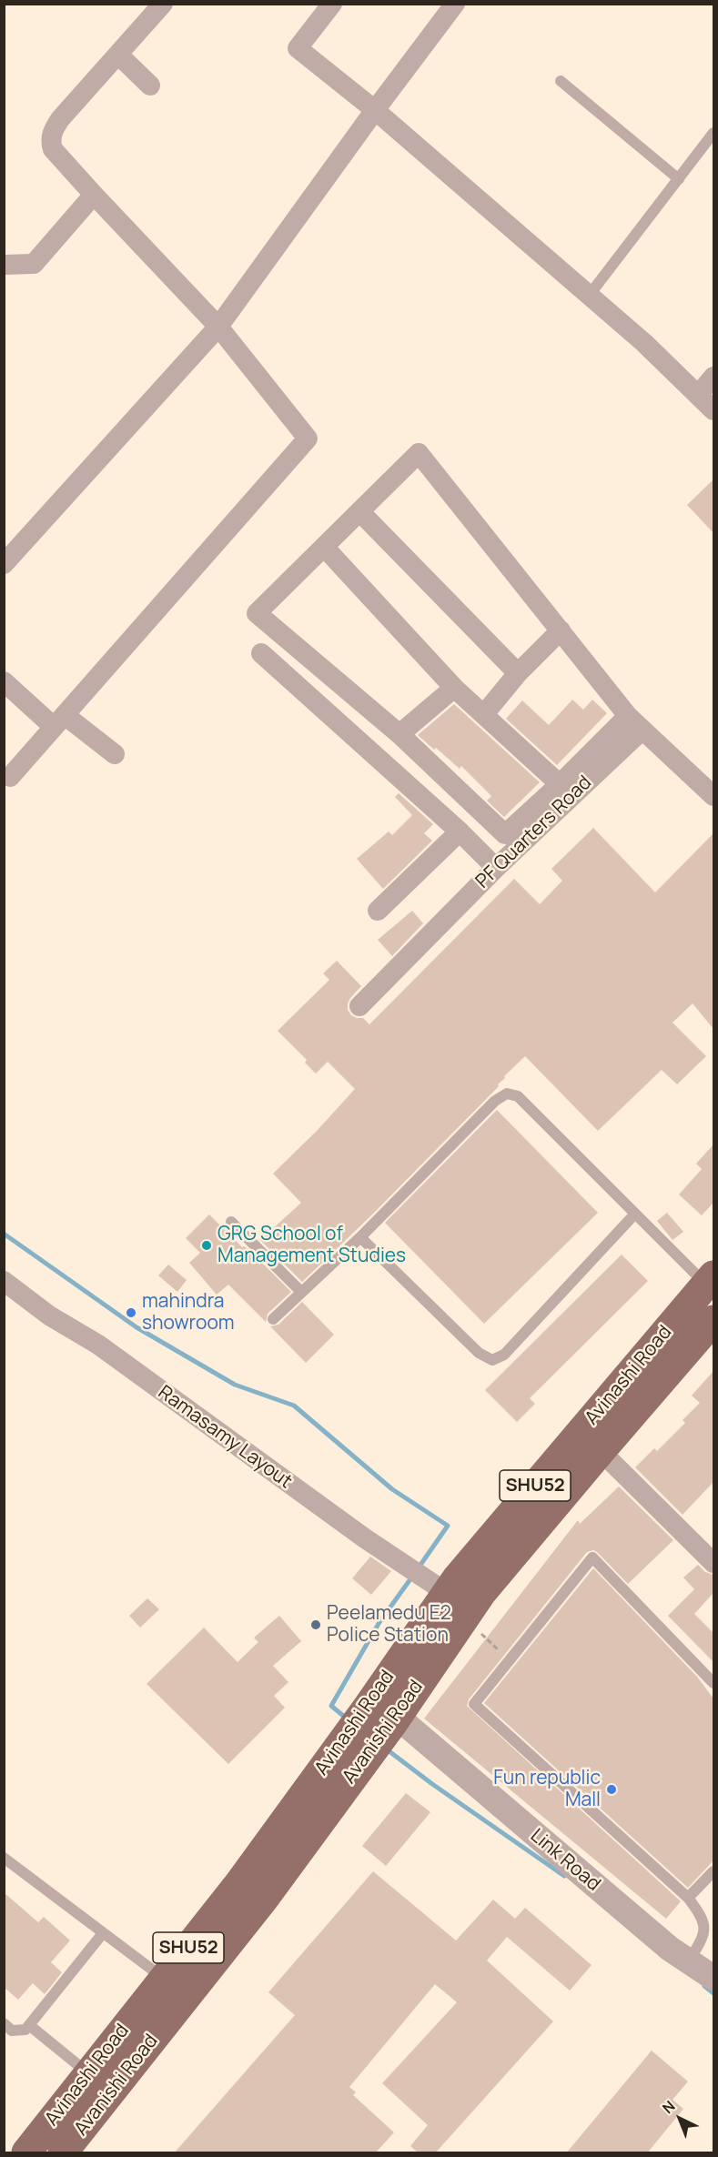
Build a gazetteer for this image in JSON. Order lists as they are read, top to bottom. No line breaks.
{"streets":{"main road":["Avinashi Road","SHU52","Avanishi Road"],"street":["PF Quarters Road","Ramasamy Layout","Link Road"]},"crossings":[["Avinashi Road","Ramasamy Layout"],["Avinashi Road","Avanishi Road"],["Avinashi Road","Link Road"],["Avanishi Road","Link Road"]],"places":["GRG School of Management Studies","mahindra showroom","Peelamedu E2 Police Station","Fun republic Mall"],"north":"top left"}
